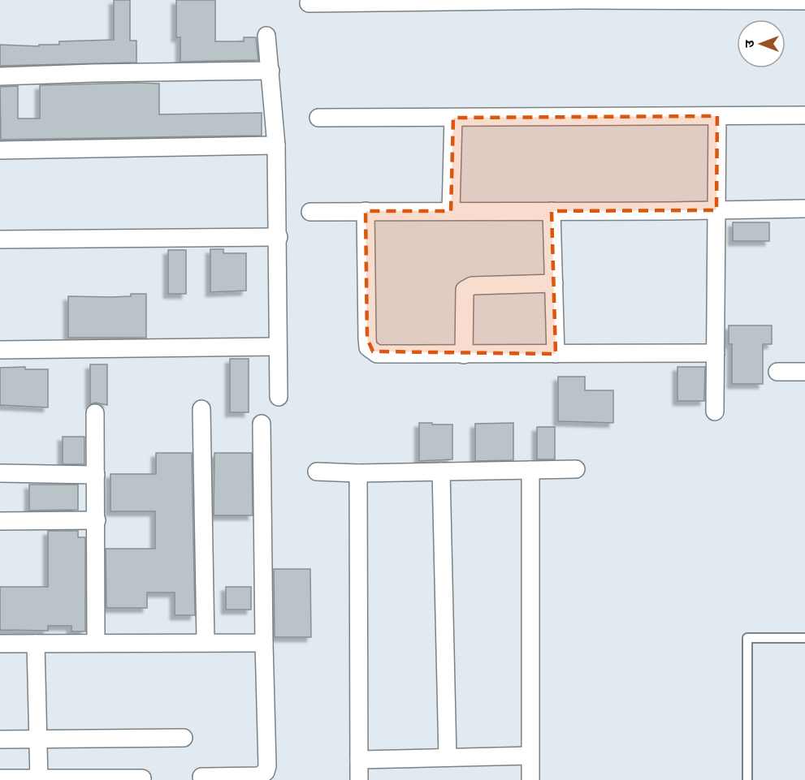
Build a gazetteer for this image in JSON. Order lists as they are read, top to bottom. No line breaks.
{"north":"left"}
